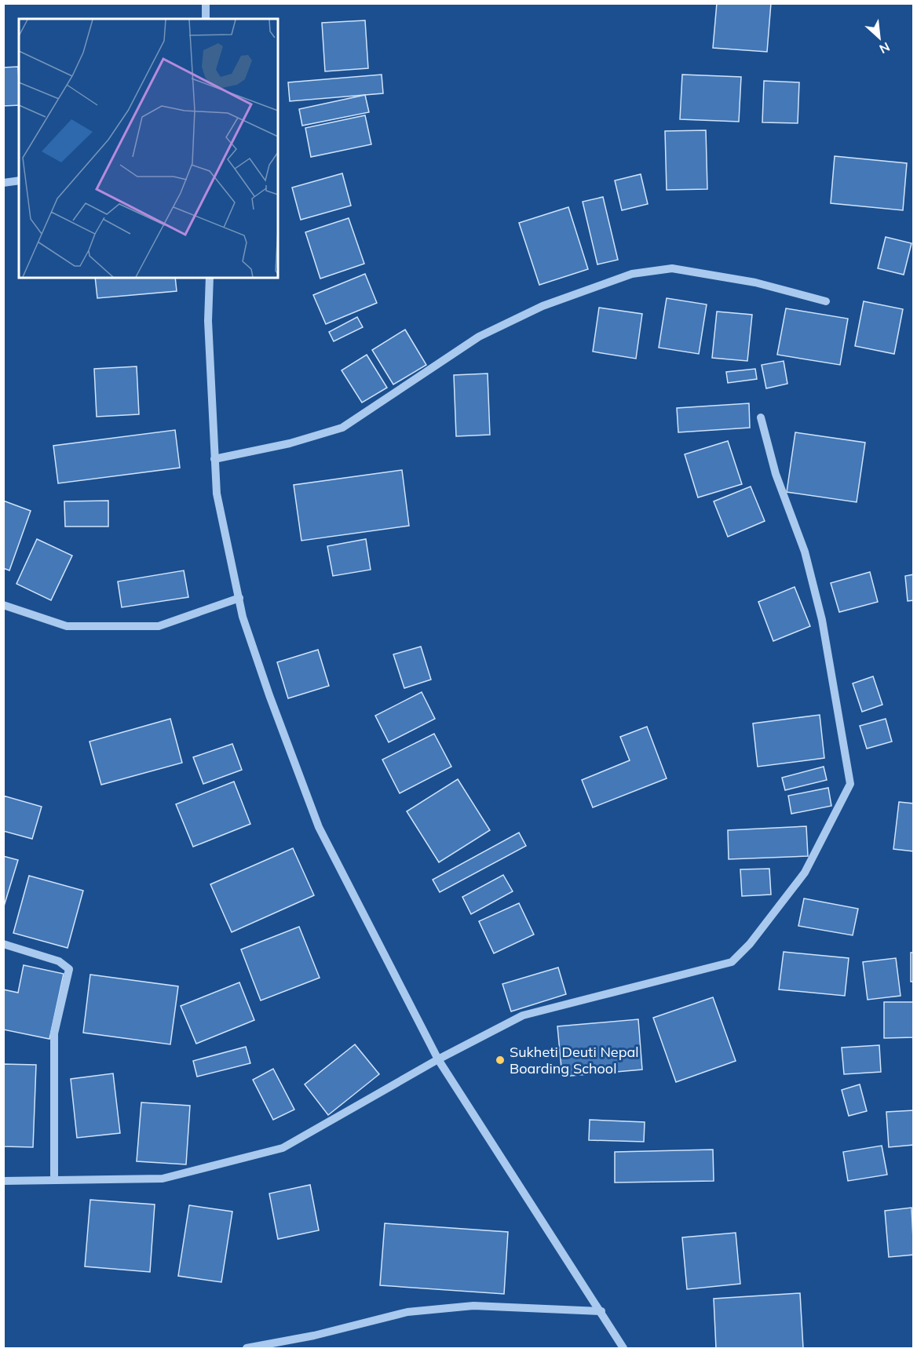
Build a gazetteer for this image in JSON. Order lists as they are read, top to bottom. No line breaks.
{"places":["Sukheti Deuti Nepal Boarding School"],"north":"bottom right"}
